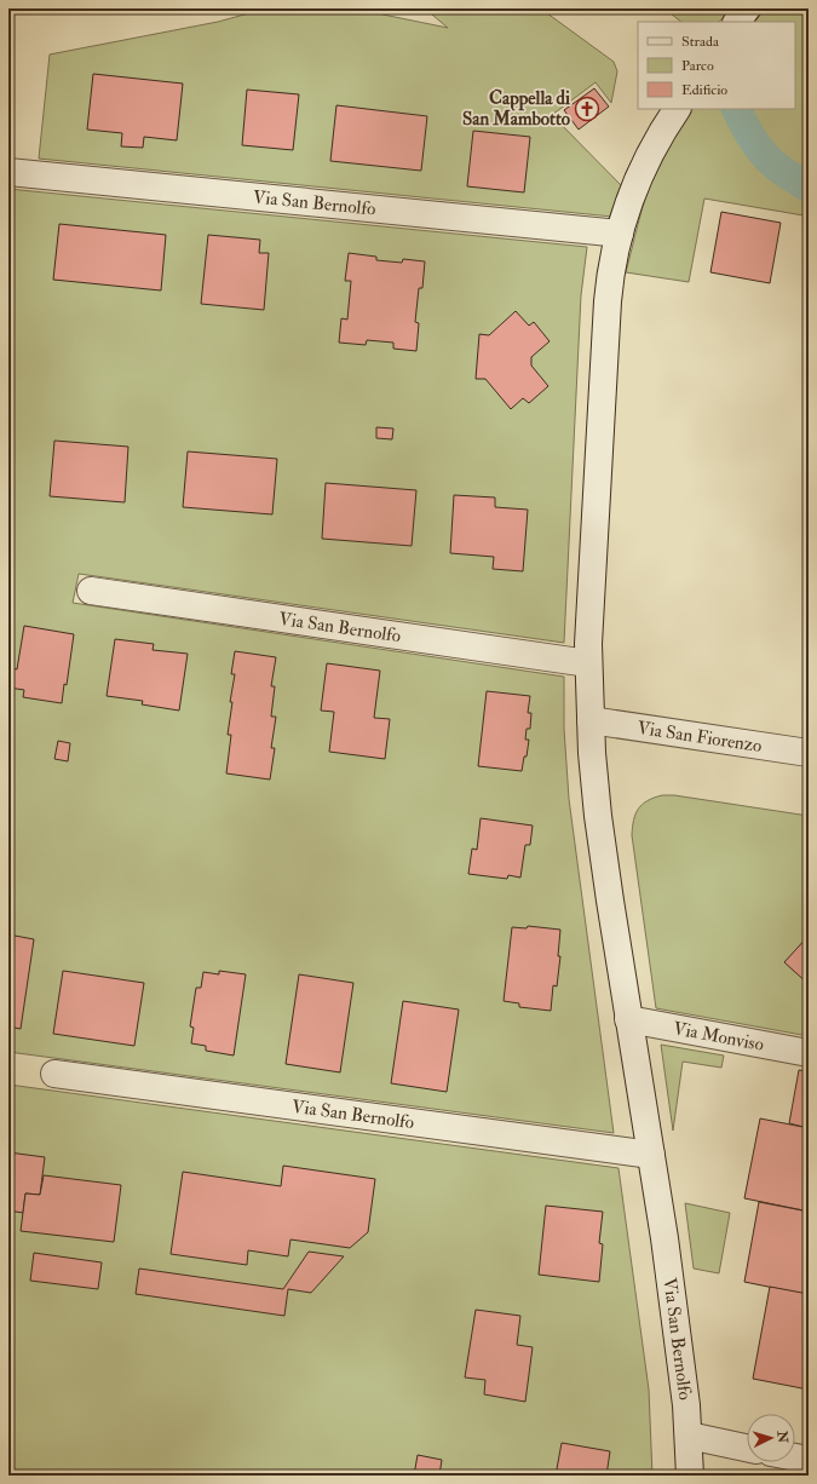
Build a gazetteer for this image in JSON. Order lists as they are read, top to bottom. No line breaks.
{"streets":{"street":["Via San Bernolfo","Via San Fiorenzo","Via Monviso"]},"crossings":[["Via San Bernolfo","Via San Fiorenzo"],["Via San Bernolfo","Via Monviso"]],"places":{"church":["Cappella di San Mambotto"]},"legend":["Strada","Parco","Edificio"],"north":"right"}
